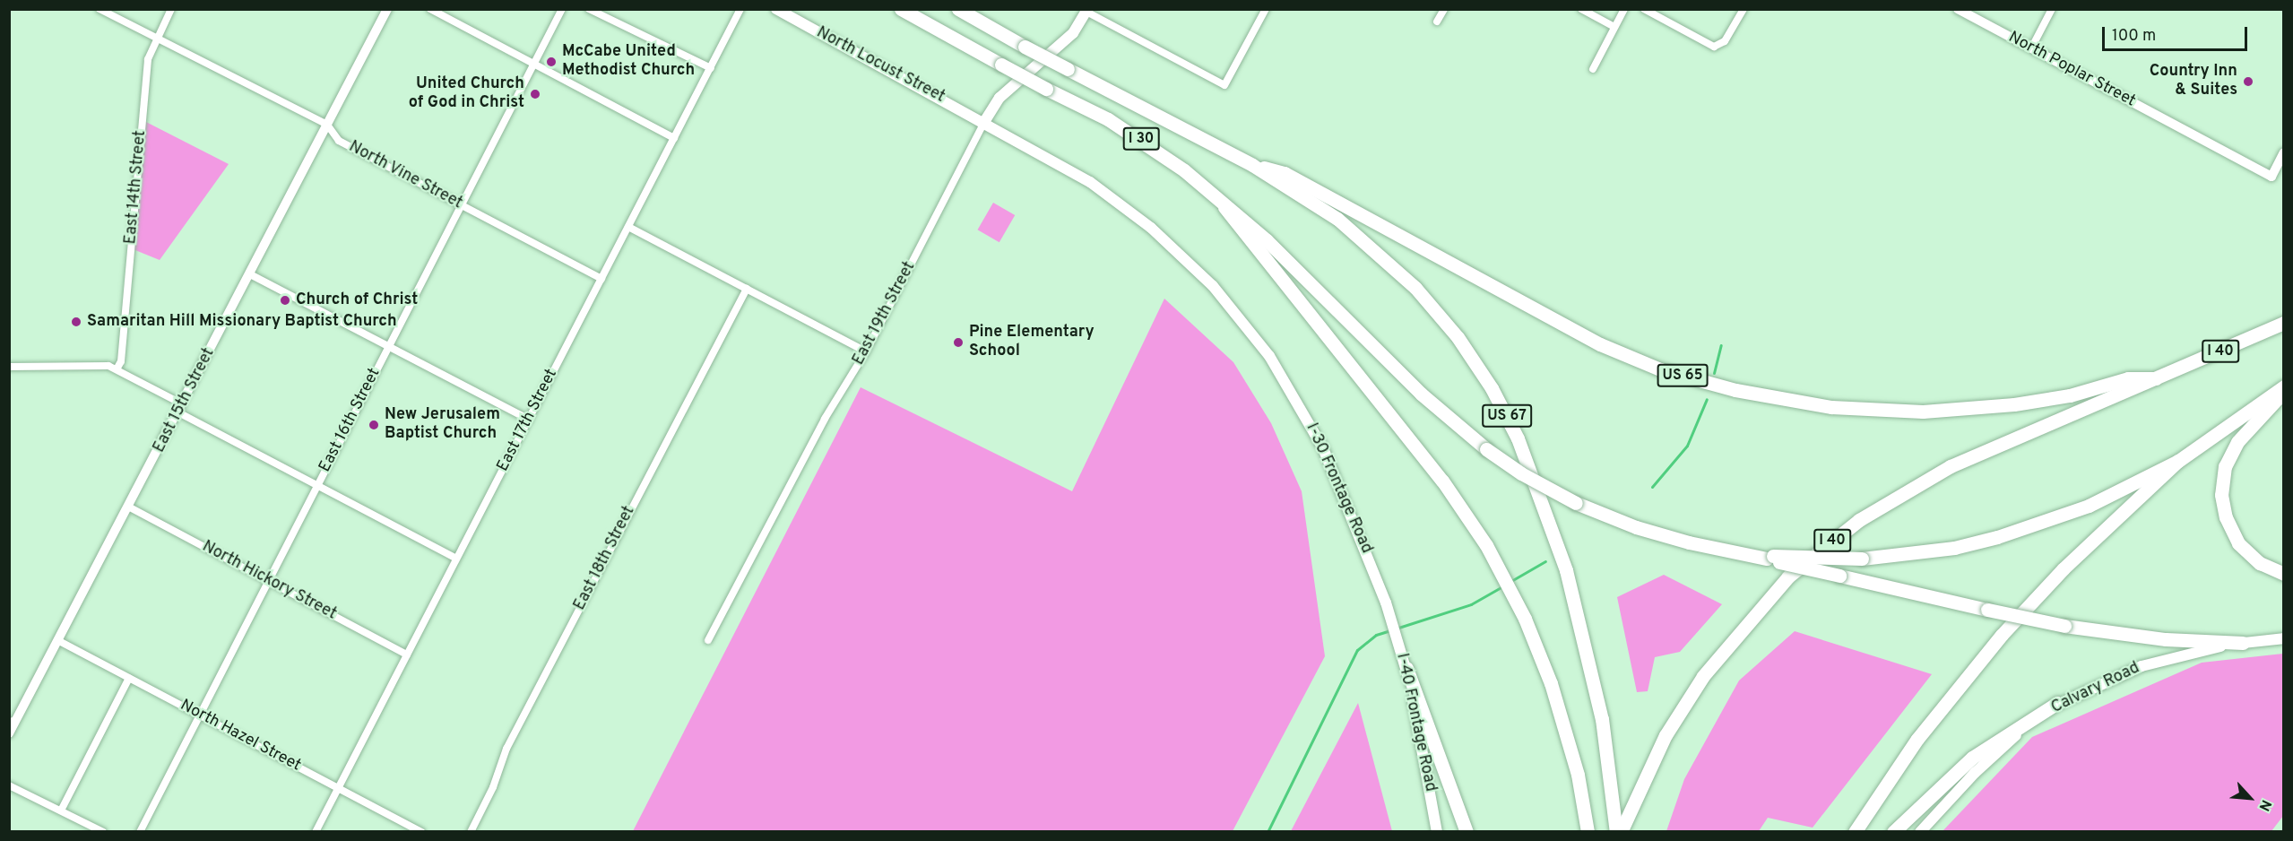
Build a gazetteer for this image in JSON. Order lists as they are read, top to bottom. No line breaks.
{"streets":{"highway":["I 30","I 40","US 65","US 67"],"main road":["North Locust Street","East 19th Street","I-30 Frontage Road","Calvary Road","I-40 Frontage Road"],"street":["North Poplar Street","North Vine Street","East 14th Street","East 15th Street","East 16th Street","East 17th Street","East 18th Street","North Hickory Street","North Hazel Street"]},"crossings":[["North Locust Street","East 19th Street"],["North Locust Street","I-30 Frontage Road"],["I 30","US 65"],["I 30","US 67"],["North Vine Street","East 14th Street"],["North Vine Street","East 15th Street"],["North Vine Street","East 16th Street"],["North Vine Street","East 17th Street"],["East 19th Street","I-30 Frontage Road"],["I 40","US 65"],["US 65","US 67"],["East 15th Street","North Hickory Street"],["East 15th Street","North Hazel Street"],["East 16th Street","North Hickory Street"],["East 16th Street","North Hazel Street"],["East 17th Street","North Hickory Street"],["East 17th Street","North Hazel Street"],["I-30 Frontage Road","I-40 Frontage Road"]],"places":["McCabe United Methodist Church","Country Inn & Suites","United Church of God in Christ","Church of Christ","Samaritan Hill Missionary Baptist Church","Pine Elementary School","New Jerusalem Baptist Church"],"scale_bar":"100 m","north":"bottom right"}
